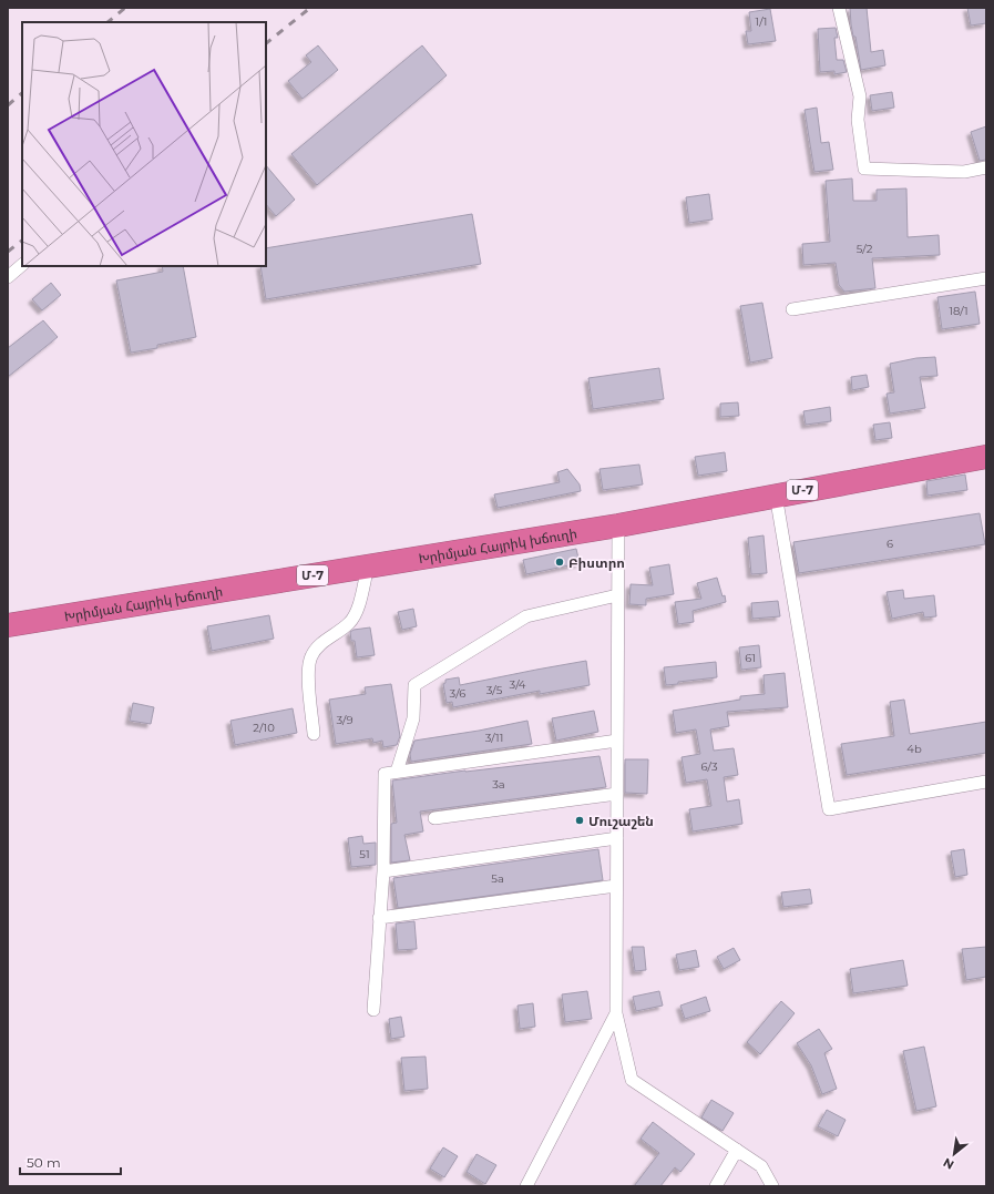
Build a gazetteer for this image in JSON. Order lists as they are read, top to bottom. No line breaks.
{"streets":{"highway":["Մ-7","Խրիմյան Հայրիկ խճուղի"]},"places":["Բիստրո","Մուշաշեն"],"house_numbers":["1/1","5/2","18/1","6","61","3/4","3/5","3/6","3/9","2/10","3/11","4b","6/3","3a","51","5a"],"scale_bar":"50 m","north":"bottom left"}
